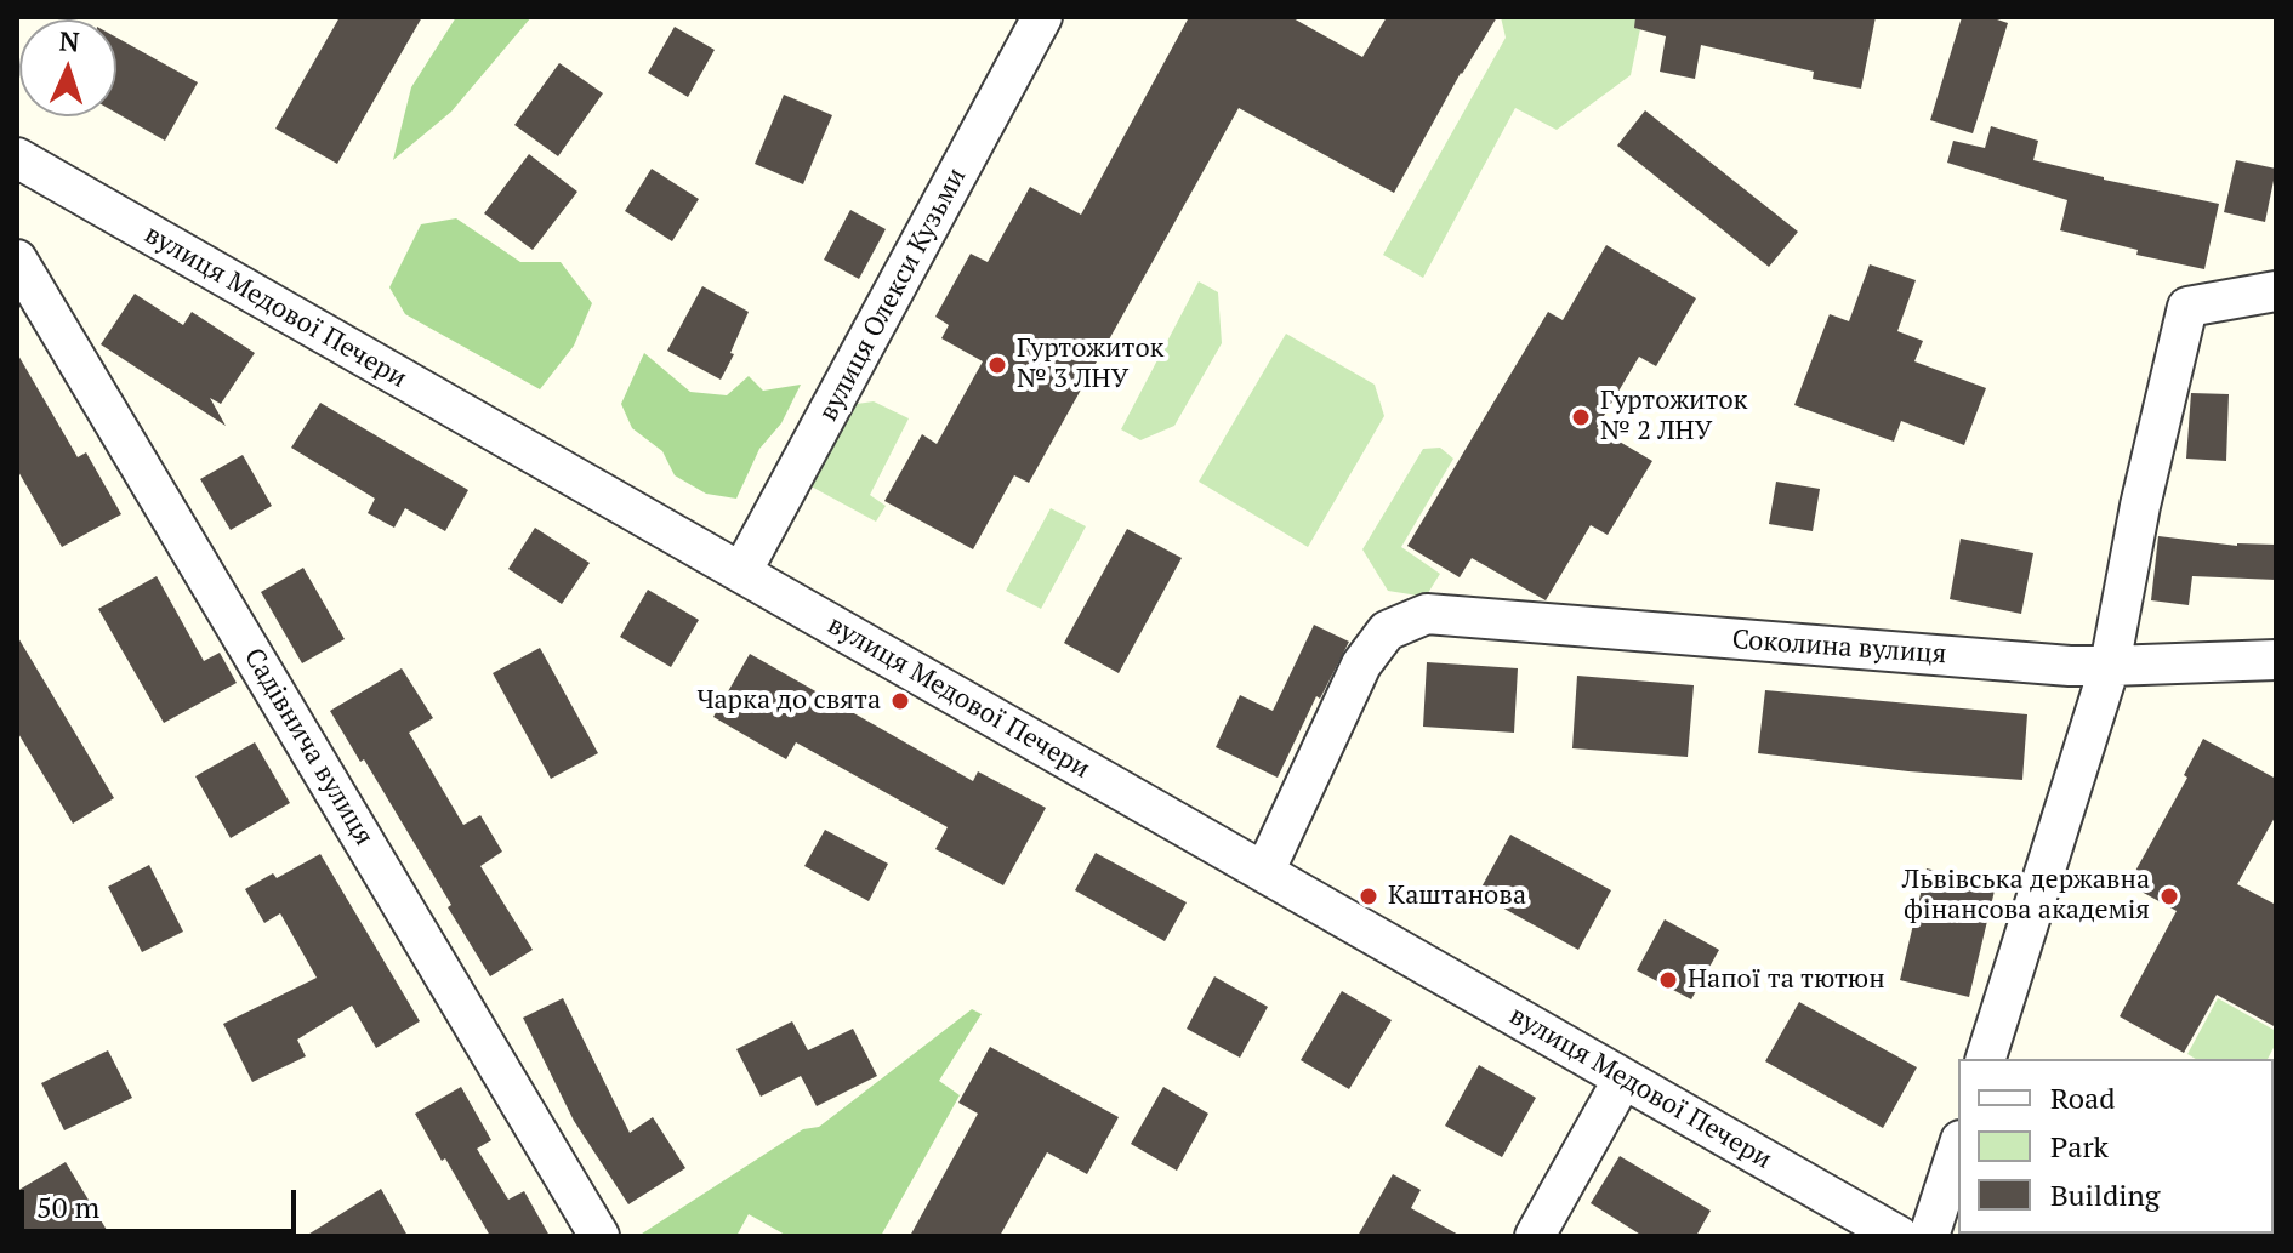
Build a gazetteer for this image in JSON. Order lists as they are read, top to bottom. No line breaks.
{"streets":{"street":["вулиця Олекси Кузьми","вулиця Медової Печери","Соколина вулиця","Садівнича вулиця"]},"crossings":[["вулиця Олекси Кузьми","вулиця Медової Печери"],["вулиця Медової Печери","Соколина вулиця"]],"places":["Гуртожиток № 3 ЛНУ","Гуртожиток № 2 ЛНУ","Чарка до свята","Каштанова","Львівська державна фінансова академія","Напої та тютюн"],"legend":["Road","Park","Building"],"scale_bar":"50 m","north":"top"}
